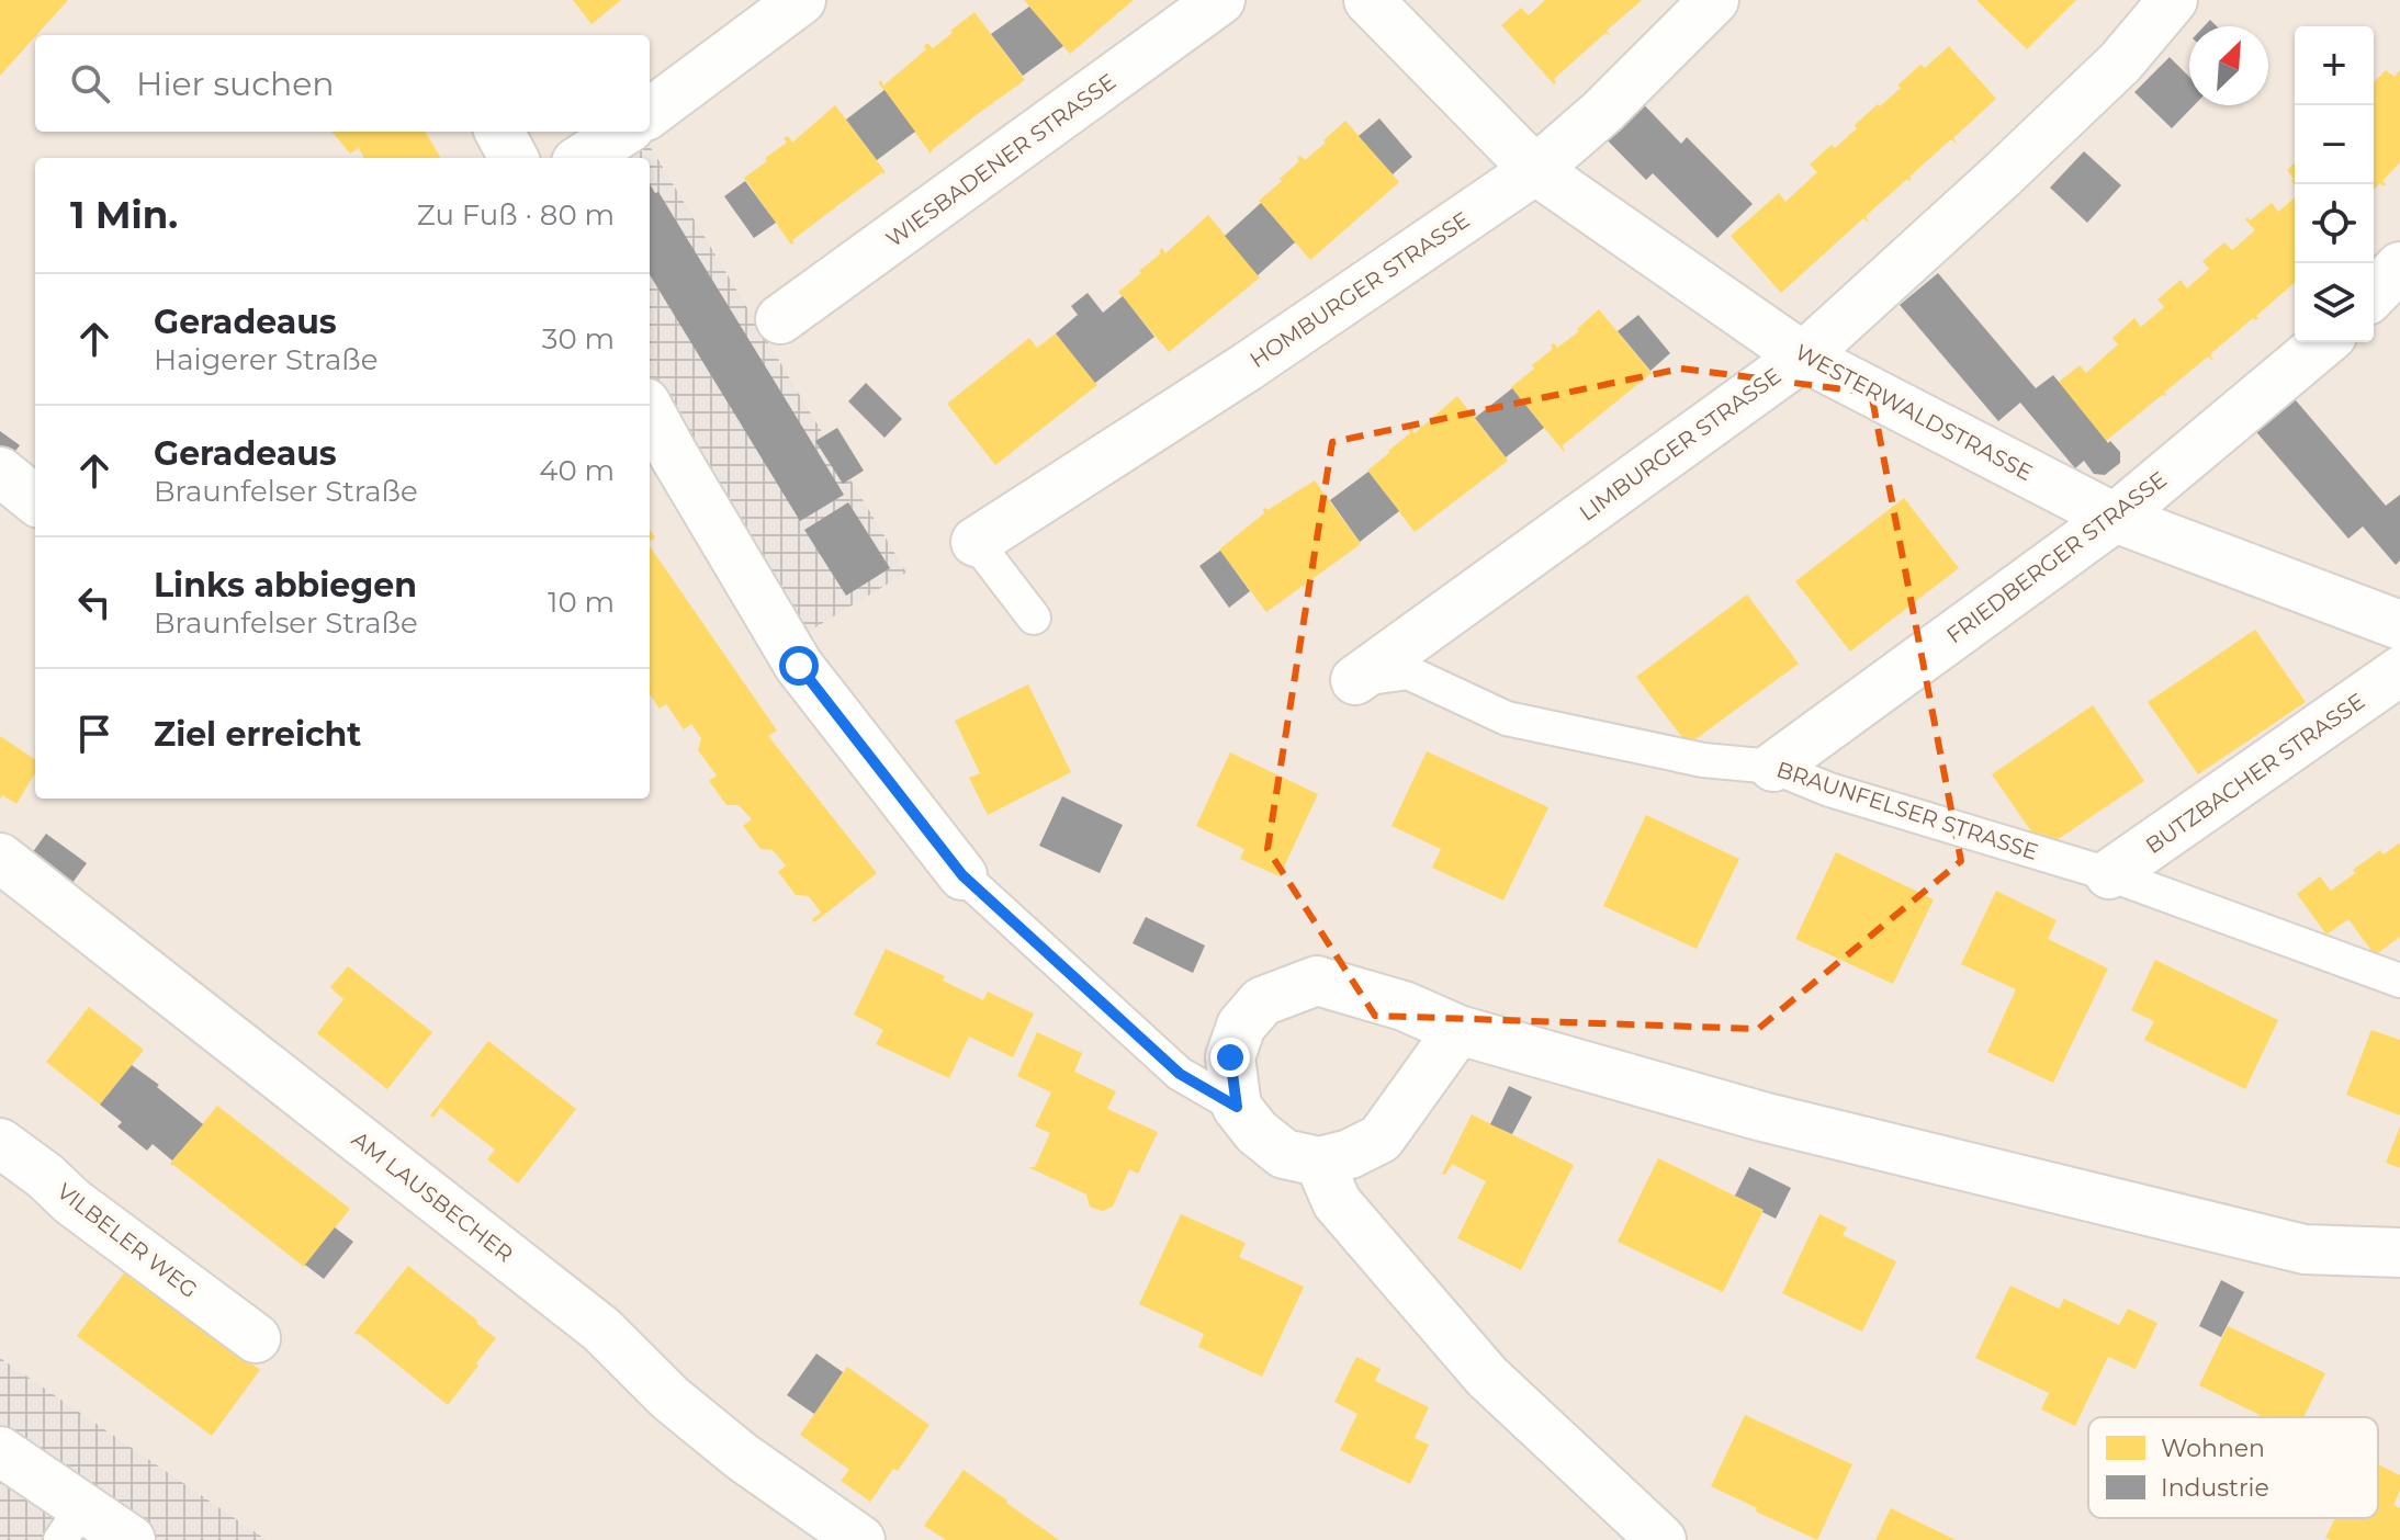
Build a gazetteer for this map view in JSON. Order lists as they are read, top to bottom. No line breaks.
{"streets":{"street":["WIESBADENER STRASSE","HOMBURGER STRASSE","WESTERWALDSTRASSE","LIMBURGER STRASSE","FRIEDBERGER STRASSE","BUTZBACHER STRASSE","AM LAUSBECHER","VILBELER WEG"],"lane":["BRAUNFELSER STRASSE"]},"crossings":[["HOMBURGER STRASSE","WESTERWALDSTRASSE"],["WESTERWALDSTRASSE","LIMBURGER STRASSE"],["WESTERWALDSTRASSE","FRIEDBERGER STRASSE"],["LIMBURGER STRASSE","BRAUNFELSER STRASSE"],["FRIEDBERGER STRASSE","BRAUNFELSER STRASSE"],["BUTZBACHER STRASSE","BRAUNFELSER STRASSE"]],"legend":["Wohnen","Industrie"],"north":"top right","page":{"map_buttons":["+","−"],"search":"Hier suchen","heading":["1 Min.","Zu Fuß · 80 m"],"list":[["Geradeaus","Haigerer Straße","30 m"],["Geradeaus","Braunfelser Straße","40 m"],["Links abbiegen","Braunfelser Straße","10 m"],"Ziel erreicht"]}}
